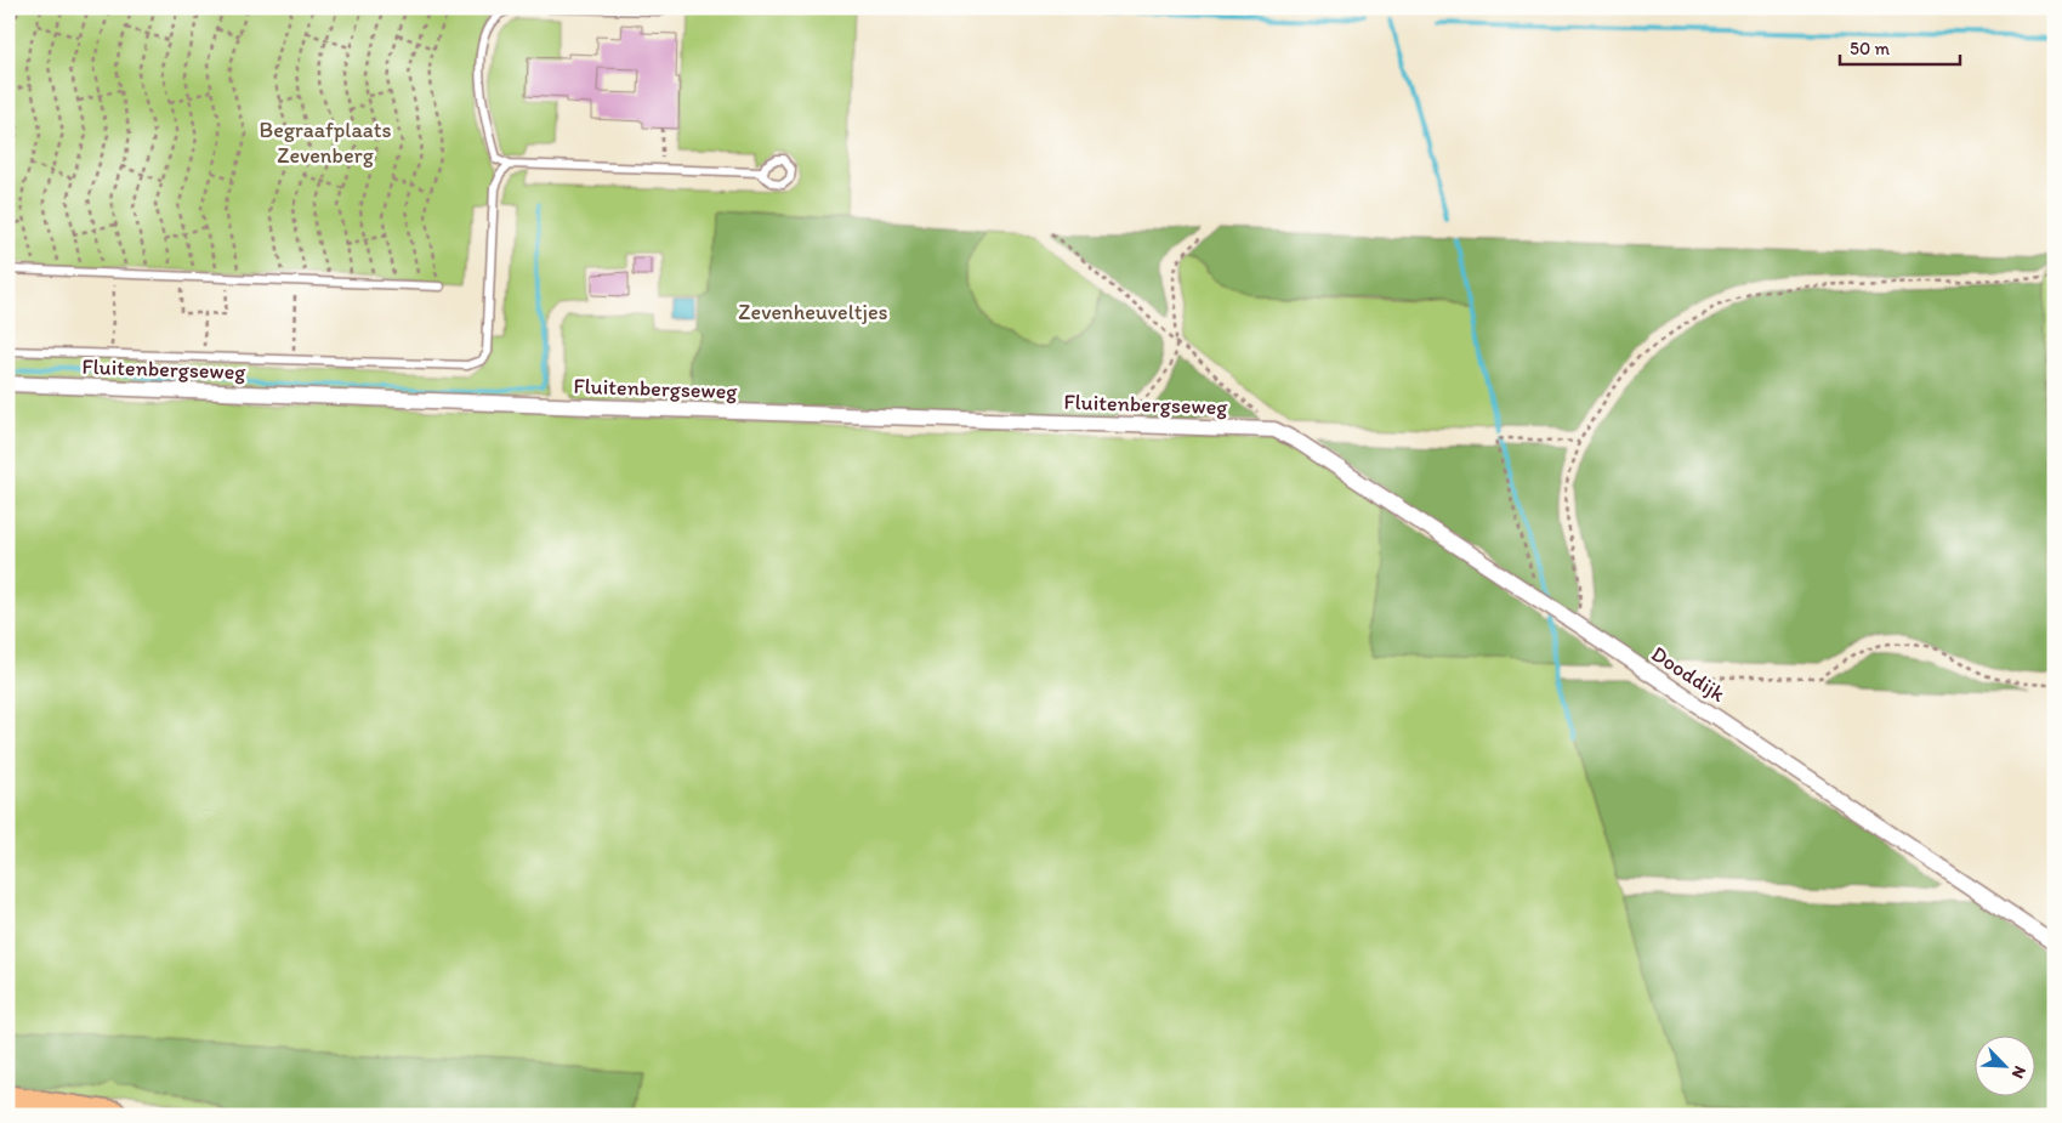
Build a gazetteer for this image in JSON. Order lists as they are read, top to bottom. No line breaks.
{"streets":{"street":["Fluitenbergseweg","Dooddijk"]},"crossings":[["Fluitenbergseweg","Dooddijk"]],"parks":["Begraafplaats Zevenberg","Zevenheuveltjes"],"scale_bar":"50 m","north":"bottom right"}
